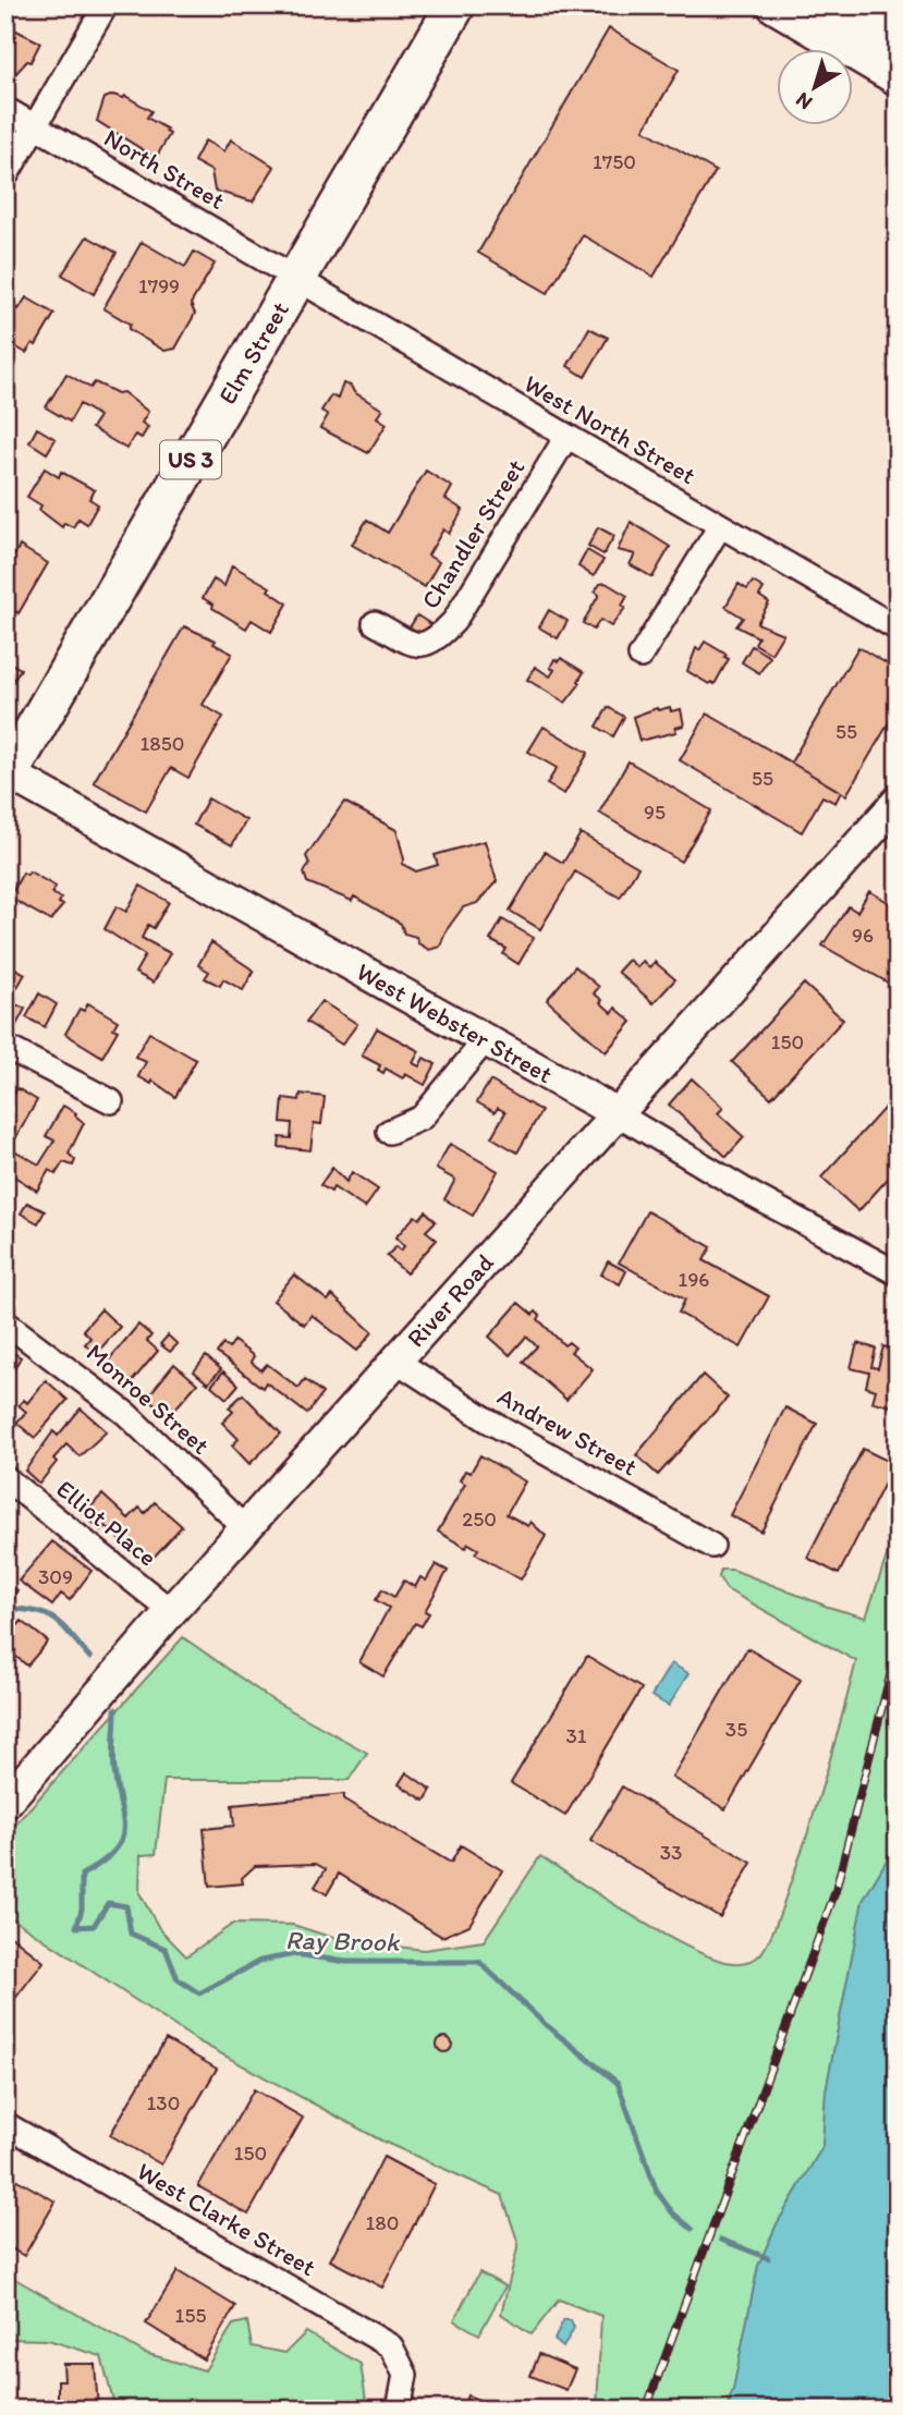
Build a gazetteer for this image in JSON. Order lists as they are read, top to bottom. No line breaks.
{"streets":{"main road":["Elm Street","US 3"],"street":["North Street","West North Street","Chandler Street","West Webster Street","River Road","Monroe Street","Andrew Street","Elliot Place","West Clarke Street"]},"crossings":[["North Street","Elm Street"],["North Street","West North Street"],["Elm Street","West North Street"],["Elm Street","West Webster Street"],["West North Street","Chandler Street"],["West Webster Street","River Road"],["River Road","Monroe Street"],["River Road","Andrew Street"],["River Road","Elliot Place"]],"water":["Ray Brook"],"house_numbers":["1750","1799","55","1850","55","95","96","150","196","250","309","35","31","33","130","150","180","155"],"north":"bottom left"}
